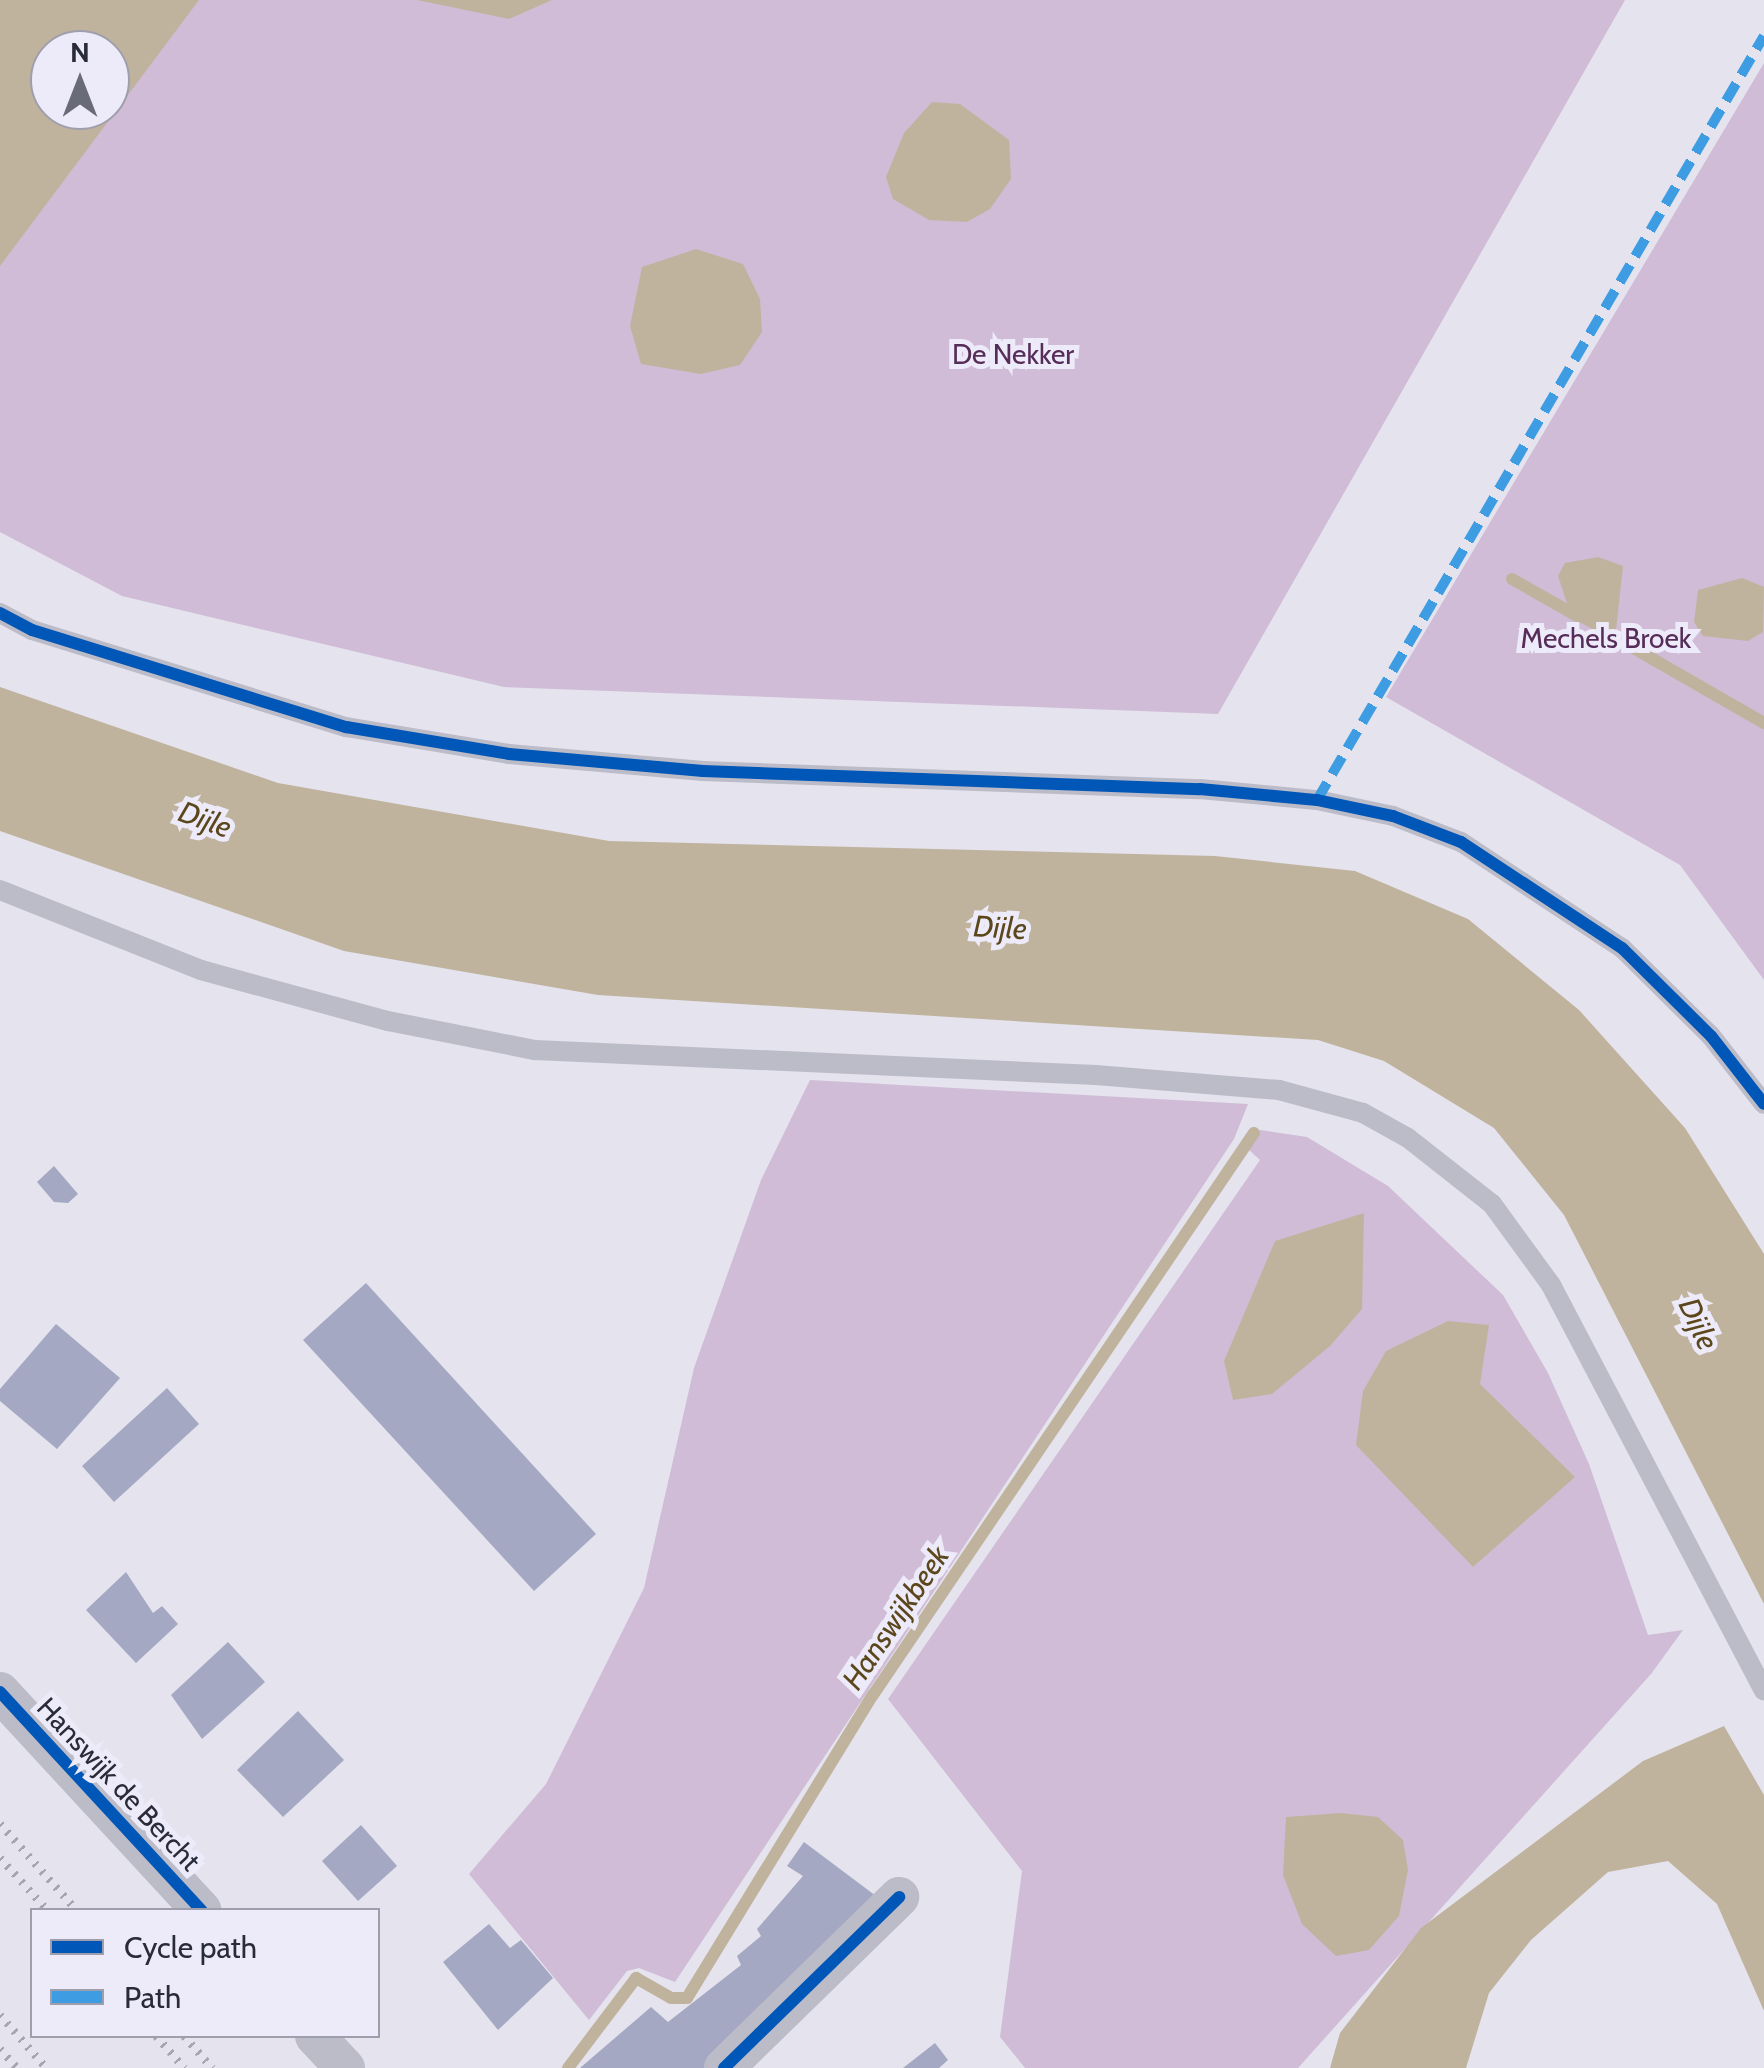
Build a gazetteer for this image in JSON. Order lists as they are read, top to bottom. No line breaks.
{"streets":{"street":["Hanswijk de Bercht"]},"water":["Dijle","Hanswijkbeek"],"parks":["De Nekker","Mechels Broek"],"legend":["Cycle path","Path"],"north":"top"}
